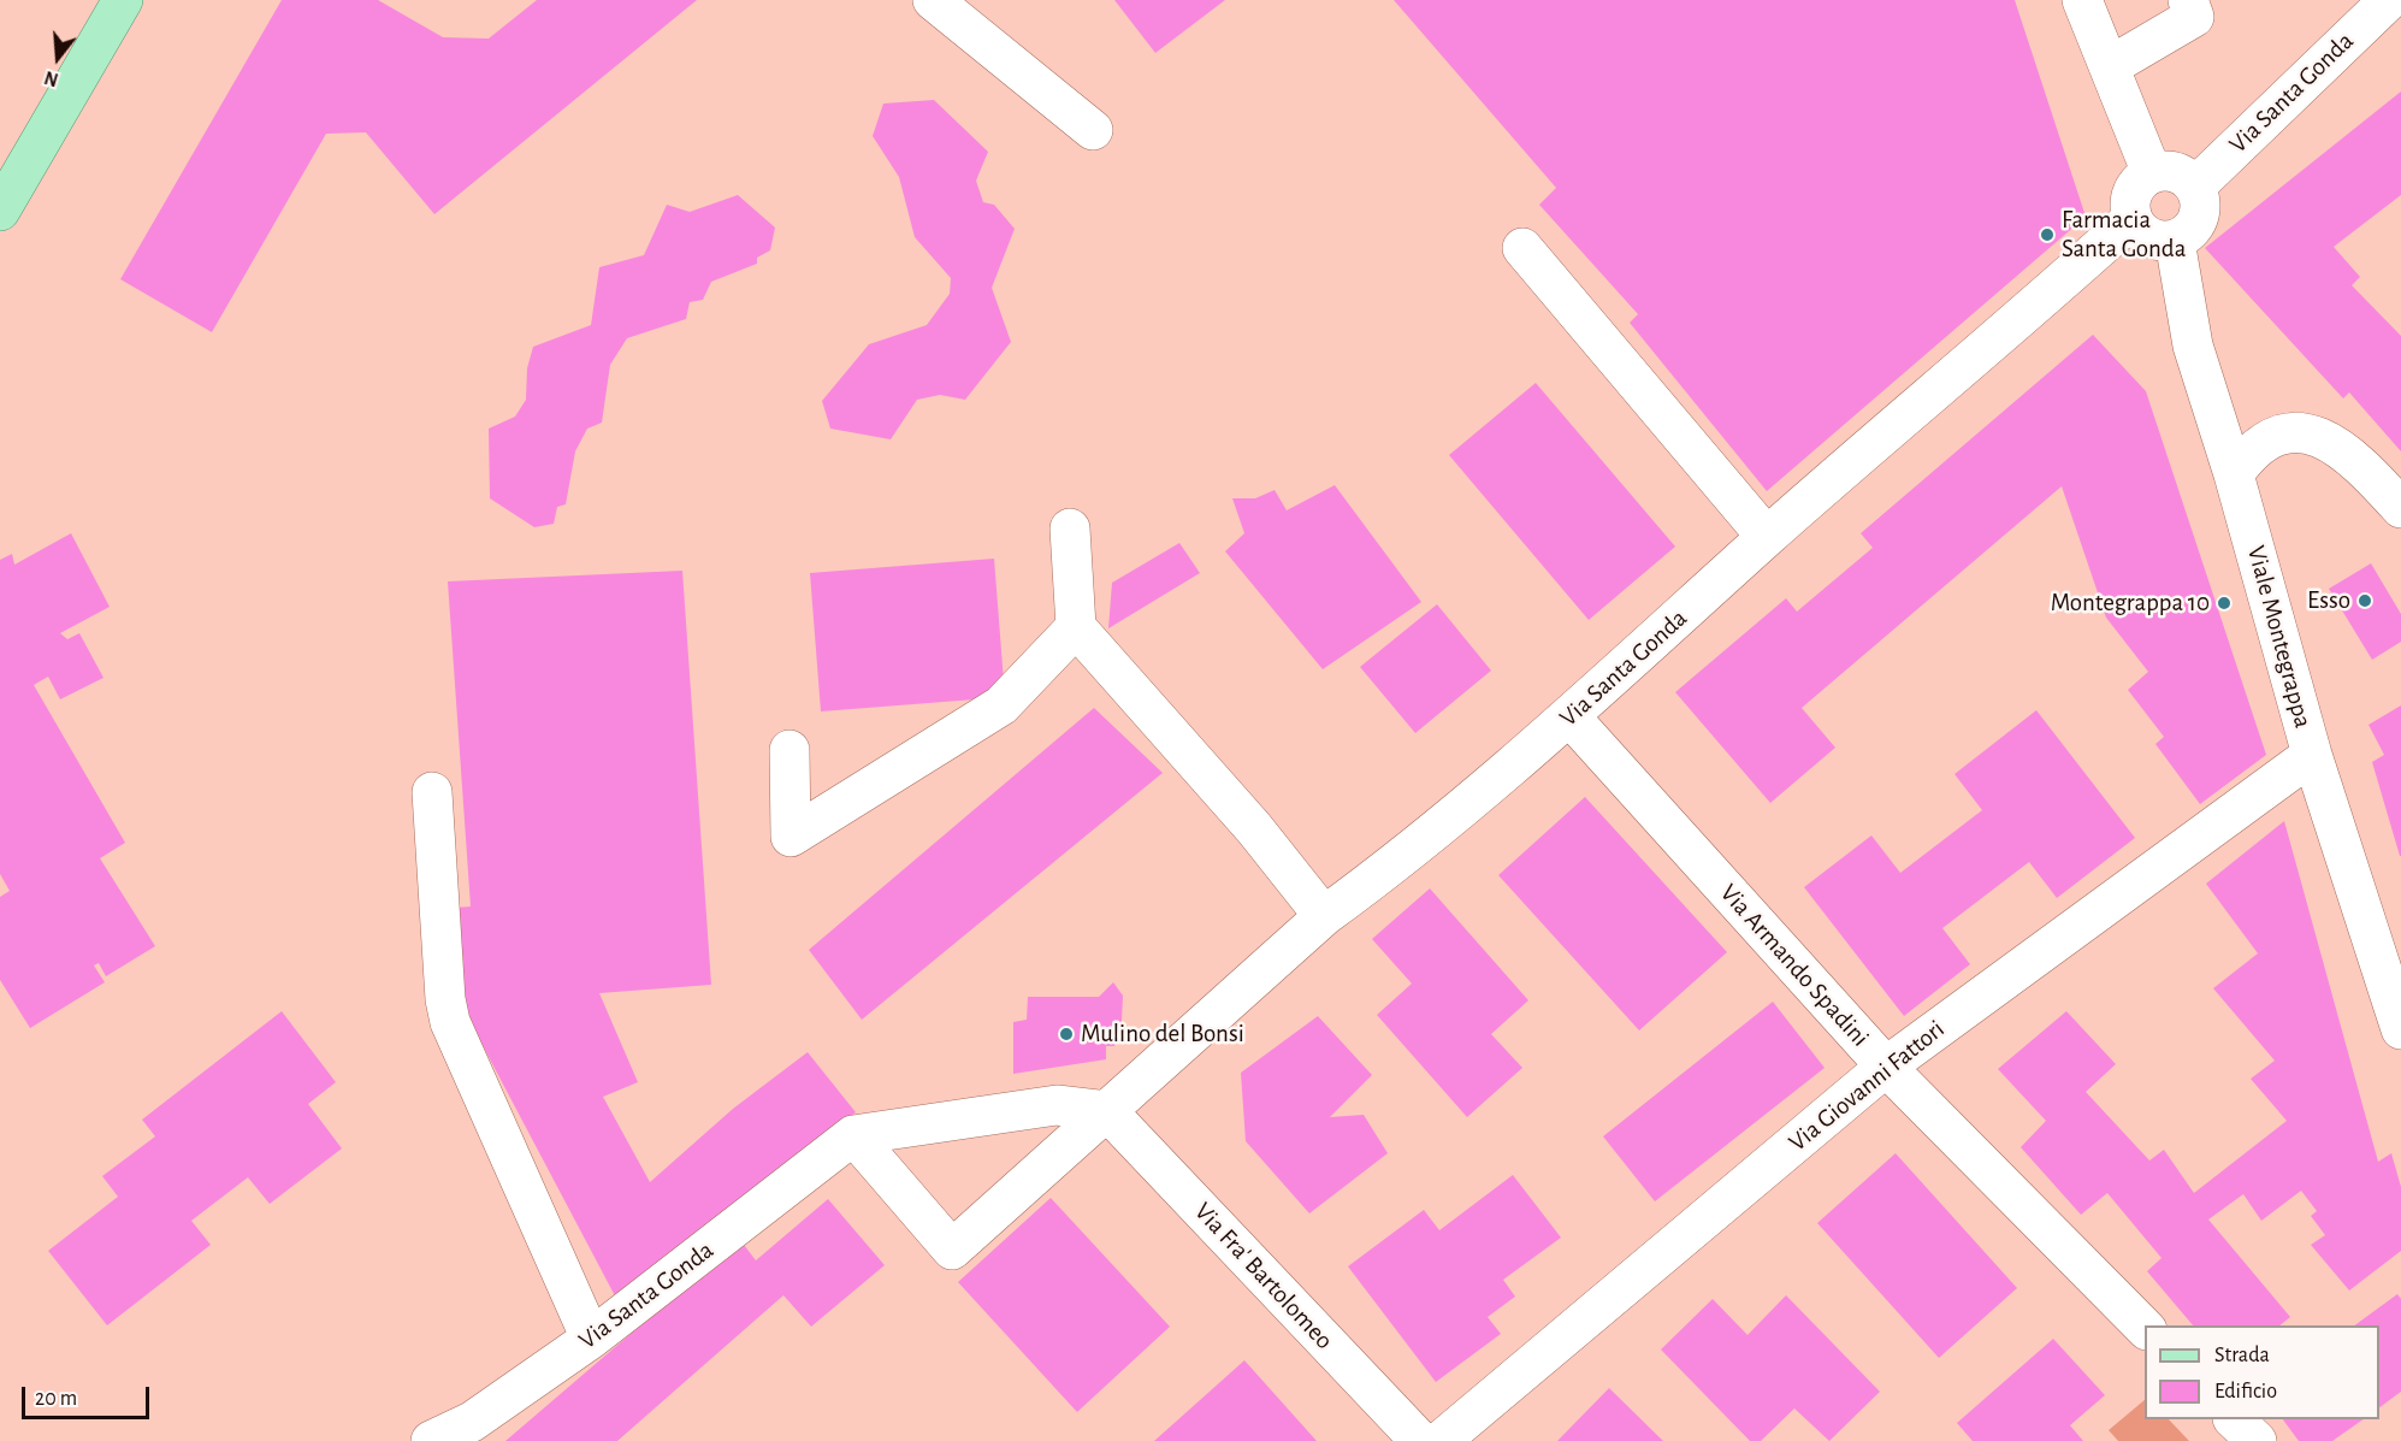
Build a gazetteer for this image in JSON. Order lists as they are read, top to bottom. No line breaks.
{"streets":{"street":["Via Santa Gonda","Viale Montegrappa","Via Armando Spadini","Via Giovanni Fattori","Via Fra' Bartolomeo"]},"crossings":[["Via Santa Gonda","Viale Montegrappa"],["Via Santa Gonda","Via Armando Spadini"],["Via Santa Gonda","Via Fra' Bartolomeo"],["Viale Montegrappa","Via Giovanni Fattori"],["Via Armando Spadini","Via Giovanni Fattori"]],"places":["Farmacia Santa Gonda","Esso","Montegrappa 10","Mulino del Bonsi"],"legend":["Strada","Edificio"],"scale_bar":"20 m","north":"bottom"}
